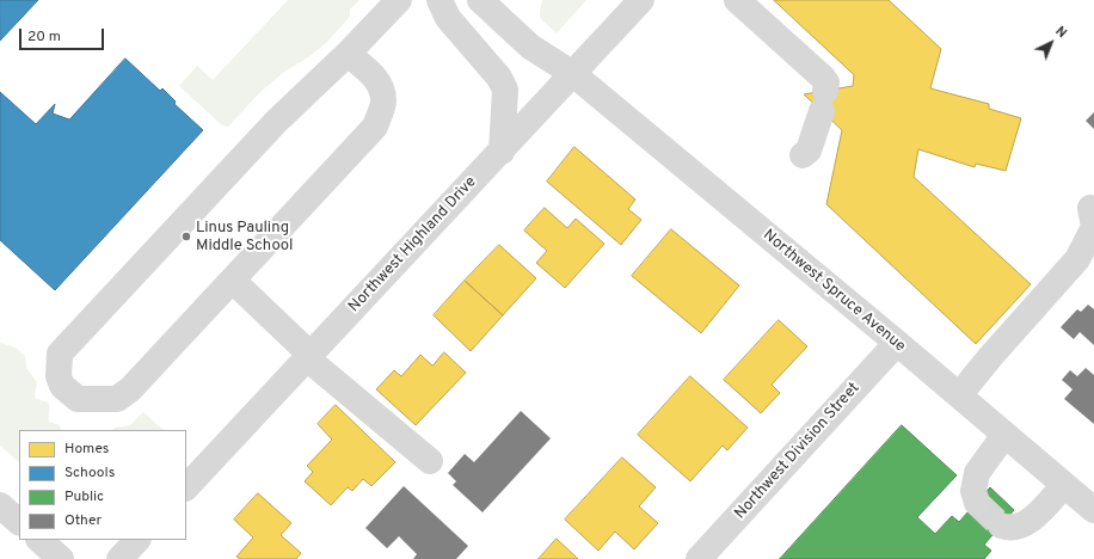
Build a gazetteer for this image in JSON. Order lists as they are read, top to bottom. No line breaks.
{"streets":{"street":["Northwest Highland Drive","Northwest Spruce Avenue","Northwest Division Street"]},"crossings":[["Northwest Highland Drive","Northwest Spruce Avenue"],["Northwest Spruce Avenue","Northwest Division Street"]],"places":["Linus Pauling Middle School"],"legend":["Homes","Schools","Public","Other"],"scale_bar":"20 m","north":"top right"}
